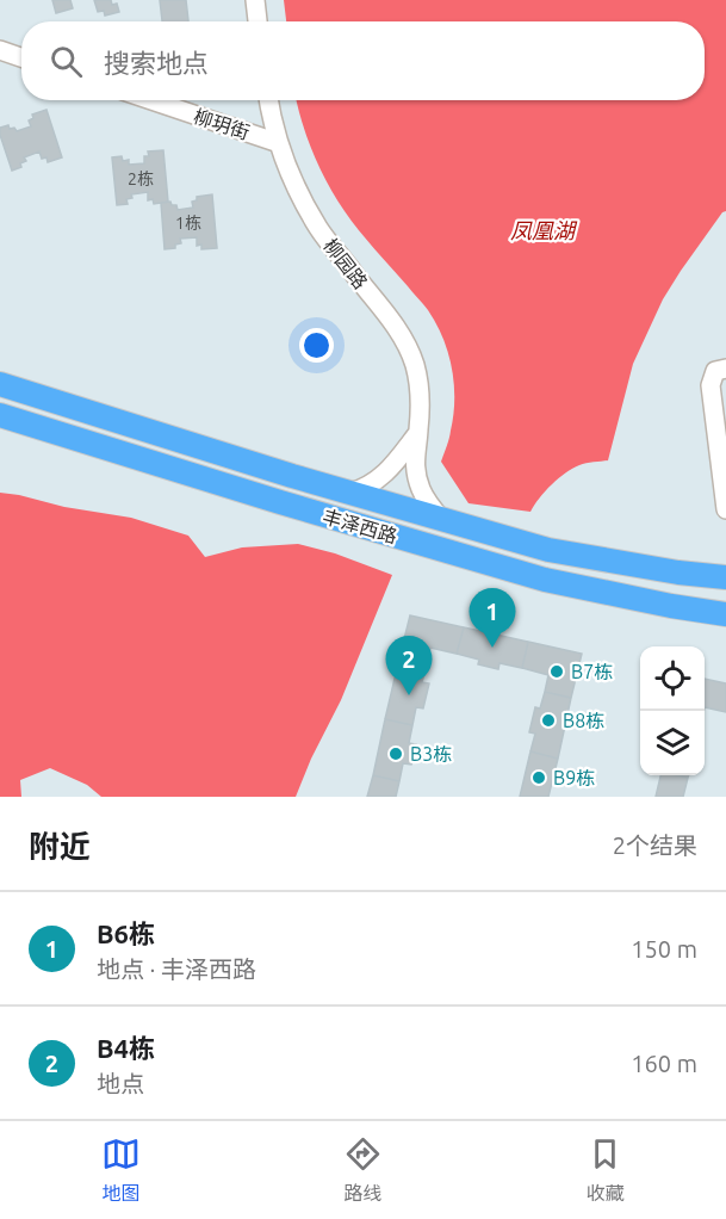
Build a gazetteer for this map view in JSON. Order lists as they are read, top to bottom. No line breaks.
{"streets":{"main road":["丰泽西路"],"street":["柳玥街","柳园路"]},"crossings":[["柳玥街","柳园路"],["柳园路","丰泽西路"]],"water":["凤凰湖"],"places":["B7栋","B8栋","B3栋","B9栋"],"house_numbers":["2栋","1栋"],"page":{"search":"搜索地点","pins":["1","2"],"heading":["附近","2个结果"],"list":[{"mark":"1","name":"B6栋","note":"地点 · 丰泽西路","value":"150 m"},{"mark":"2","name":"B4栋","note":"地点","value":"160 m"}],"nav":["地图","路线","收藏"]}}
